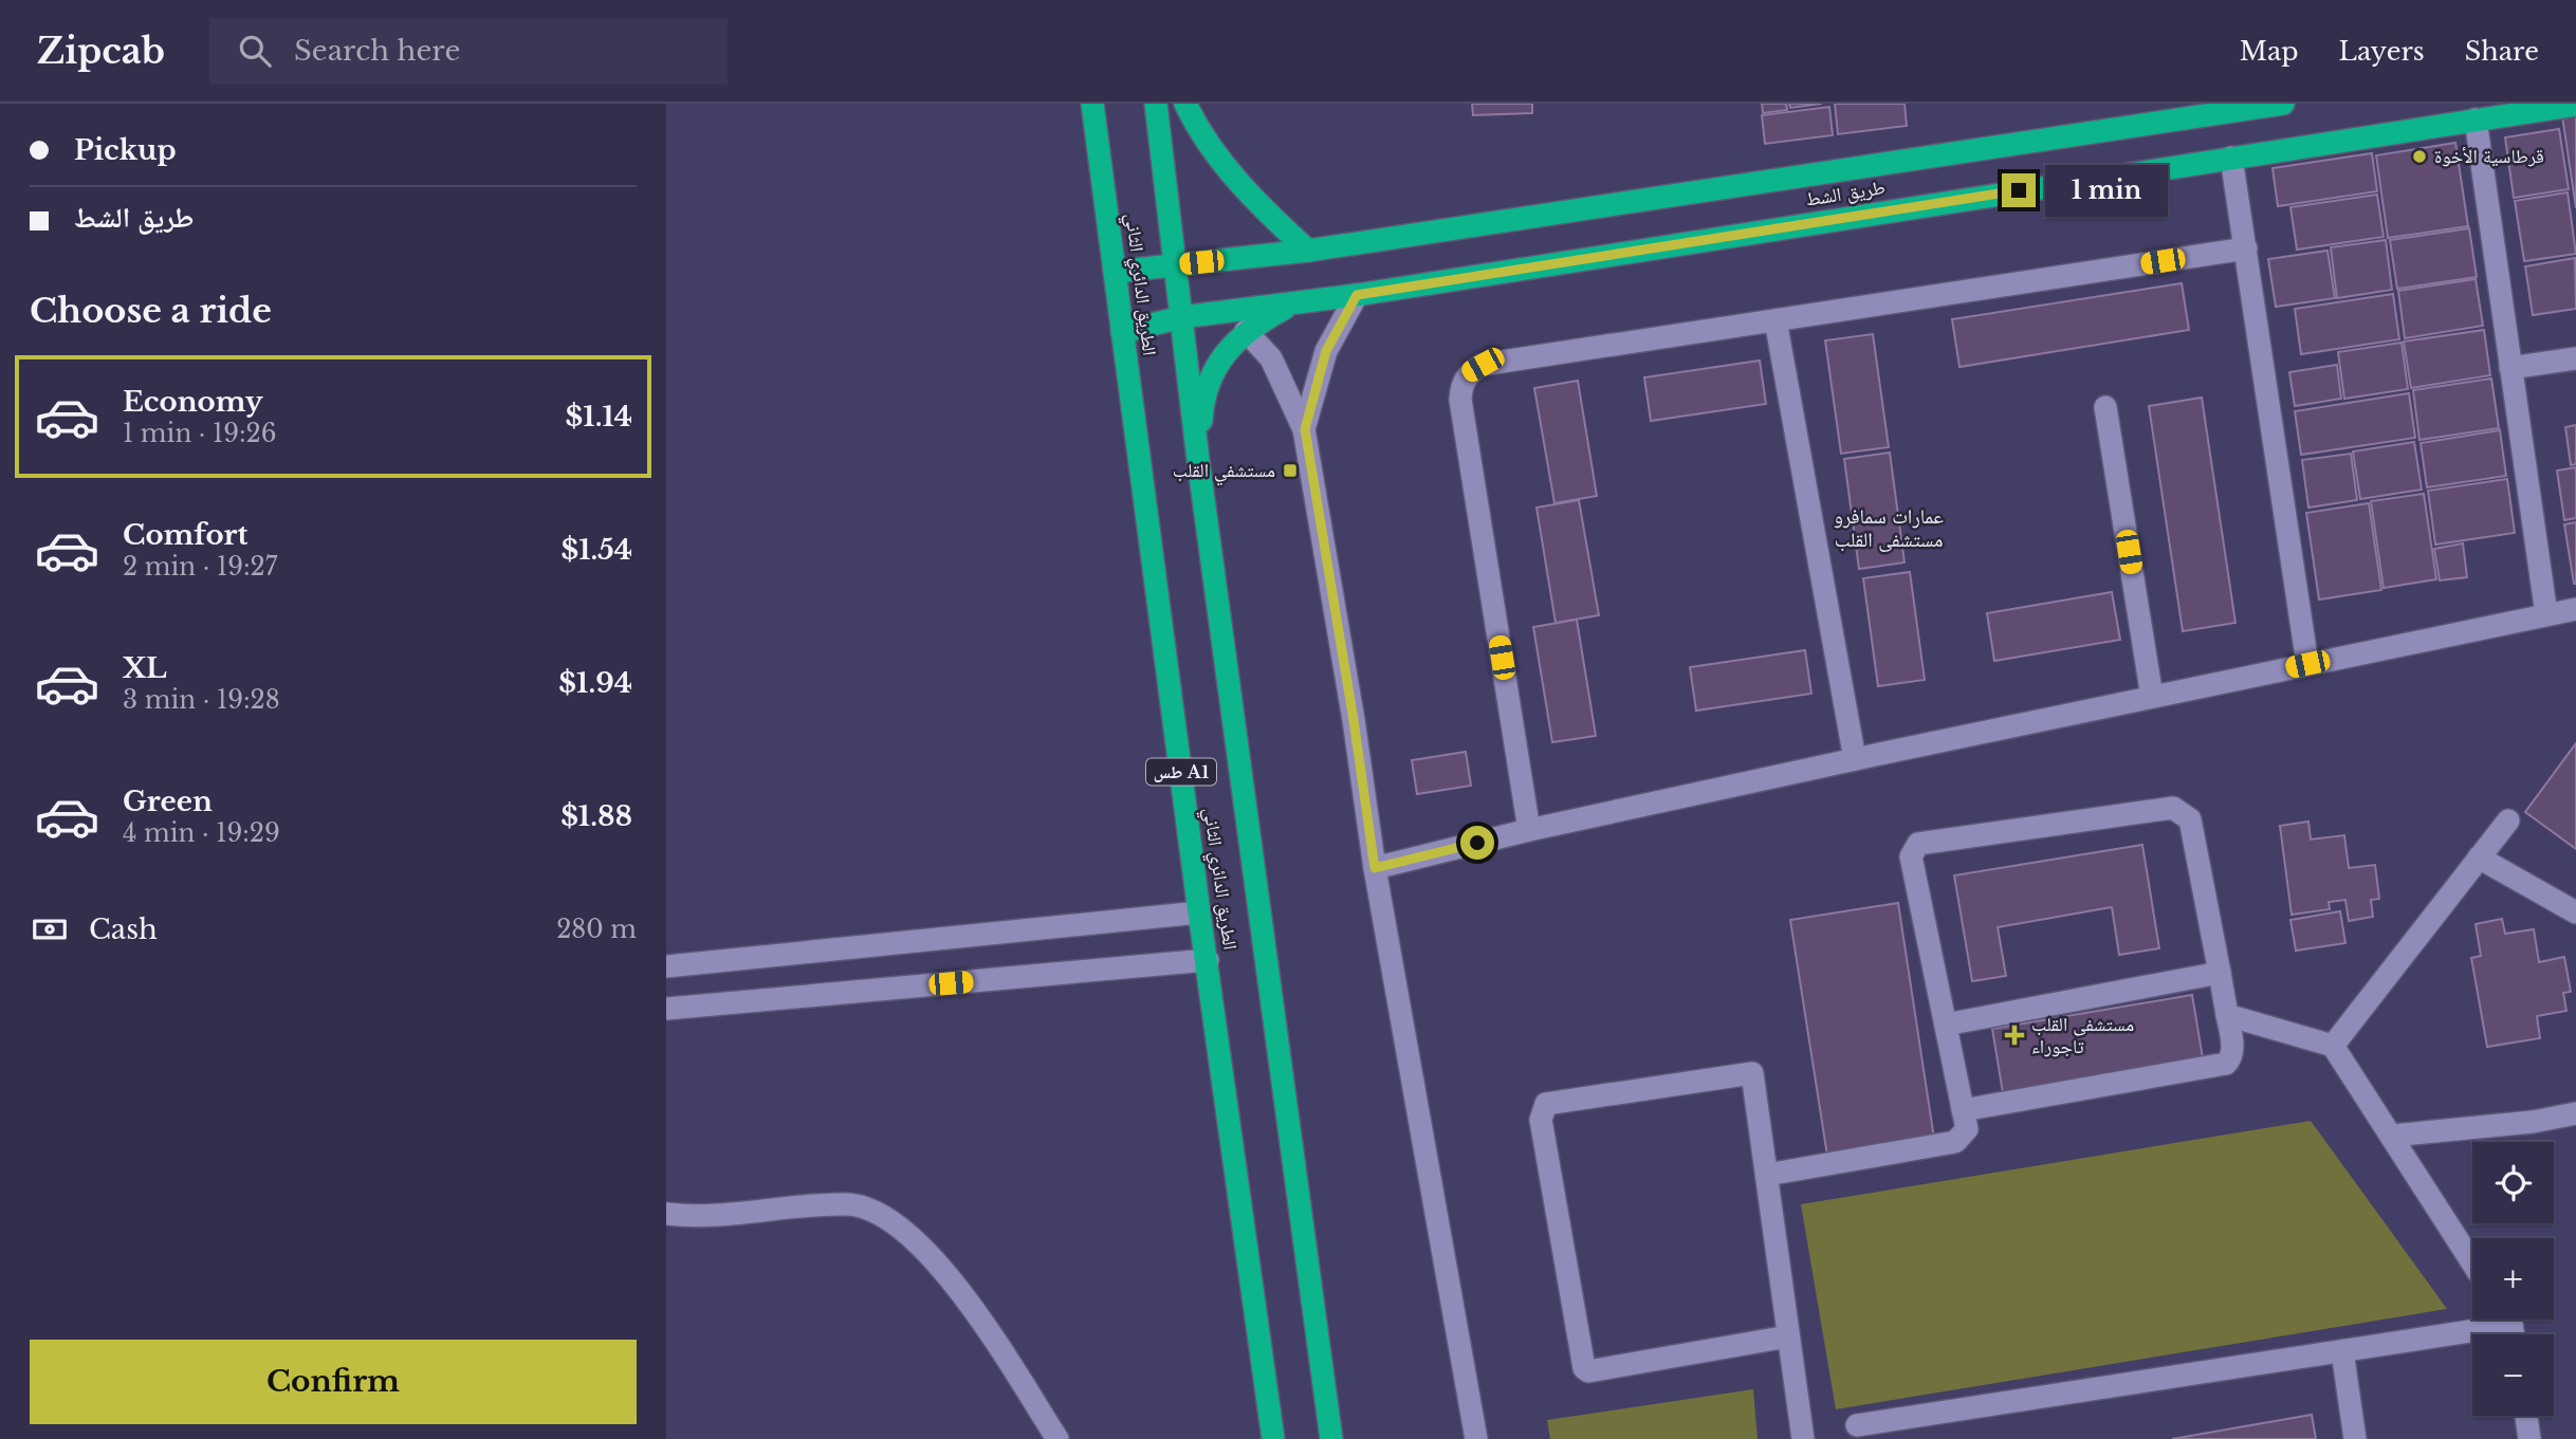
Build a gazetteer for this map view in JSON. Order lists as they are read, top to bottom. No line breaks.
{"streets":{"highway":["طريق الشط","الطريق الدائري الثاني","طس A1"]},"crossings":[["طريق الشط","الطريق الدائري الثاني"]],"districts":["عمارات سمافرو مستشفى القلب"],"places":{"other":["قرطاسية الأخوة"],"transit":["مستشفي القلب"],"health":["مستشفى القلب تاجوراء"]},"page":{"header":"Zipcab","search":"Search here","nav":["Map","Layers","Share"],"banner":["Pickup","طريق الشط"],"bubble":"1 min","heading":"Choose a ride","list":[{"name":"Economy","note":"1 min · 19:26","value":"$1.14"},{"name":"Comfort","note":"2 min · 19:27","value":"$1.54"},{"name":"XL","note":"3 min · 19:28","value":"$1.94"},{"name":"Green","note":"4 min · 19:29","value":"$1.88"}],"pay":["Cash","280 m"],"map_buttons":["+","−"],"buttons":"Confirm"}}
